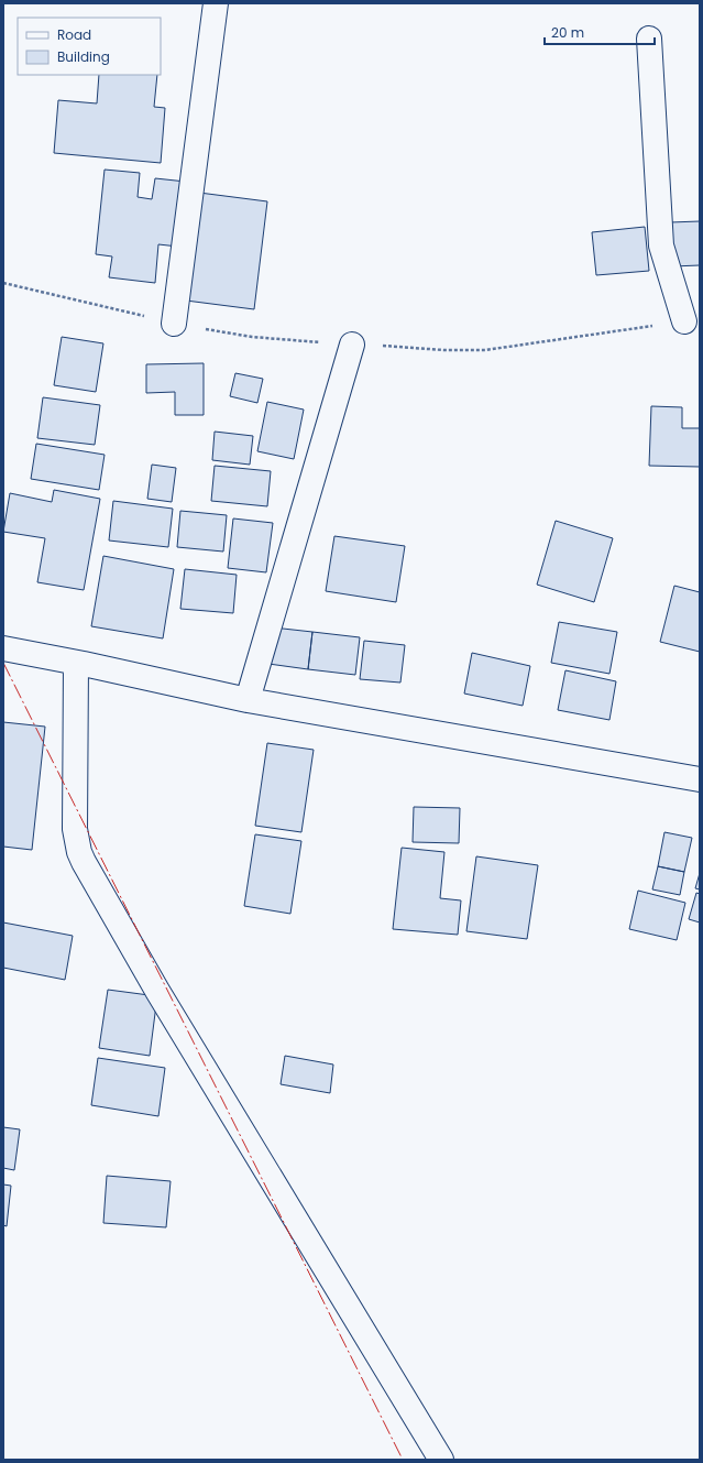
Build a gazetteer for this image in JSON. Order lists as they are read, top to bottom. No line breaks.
{"legend":["Road","Building"],"scale_bar":"20 m"}
